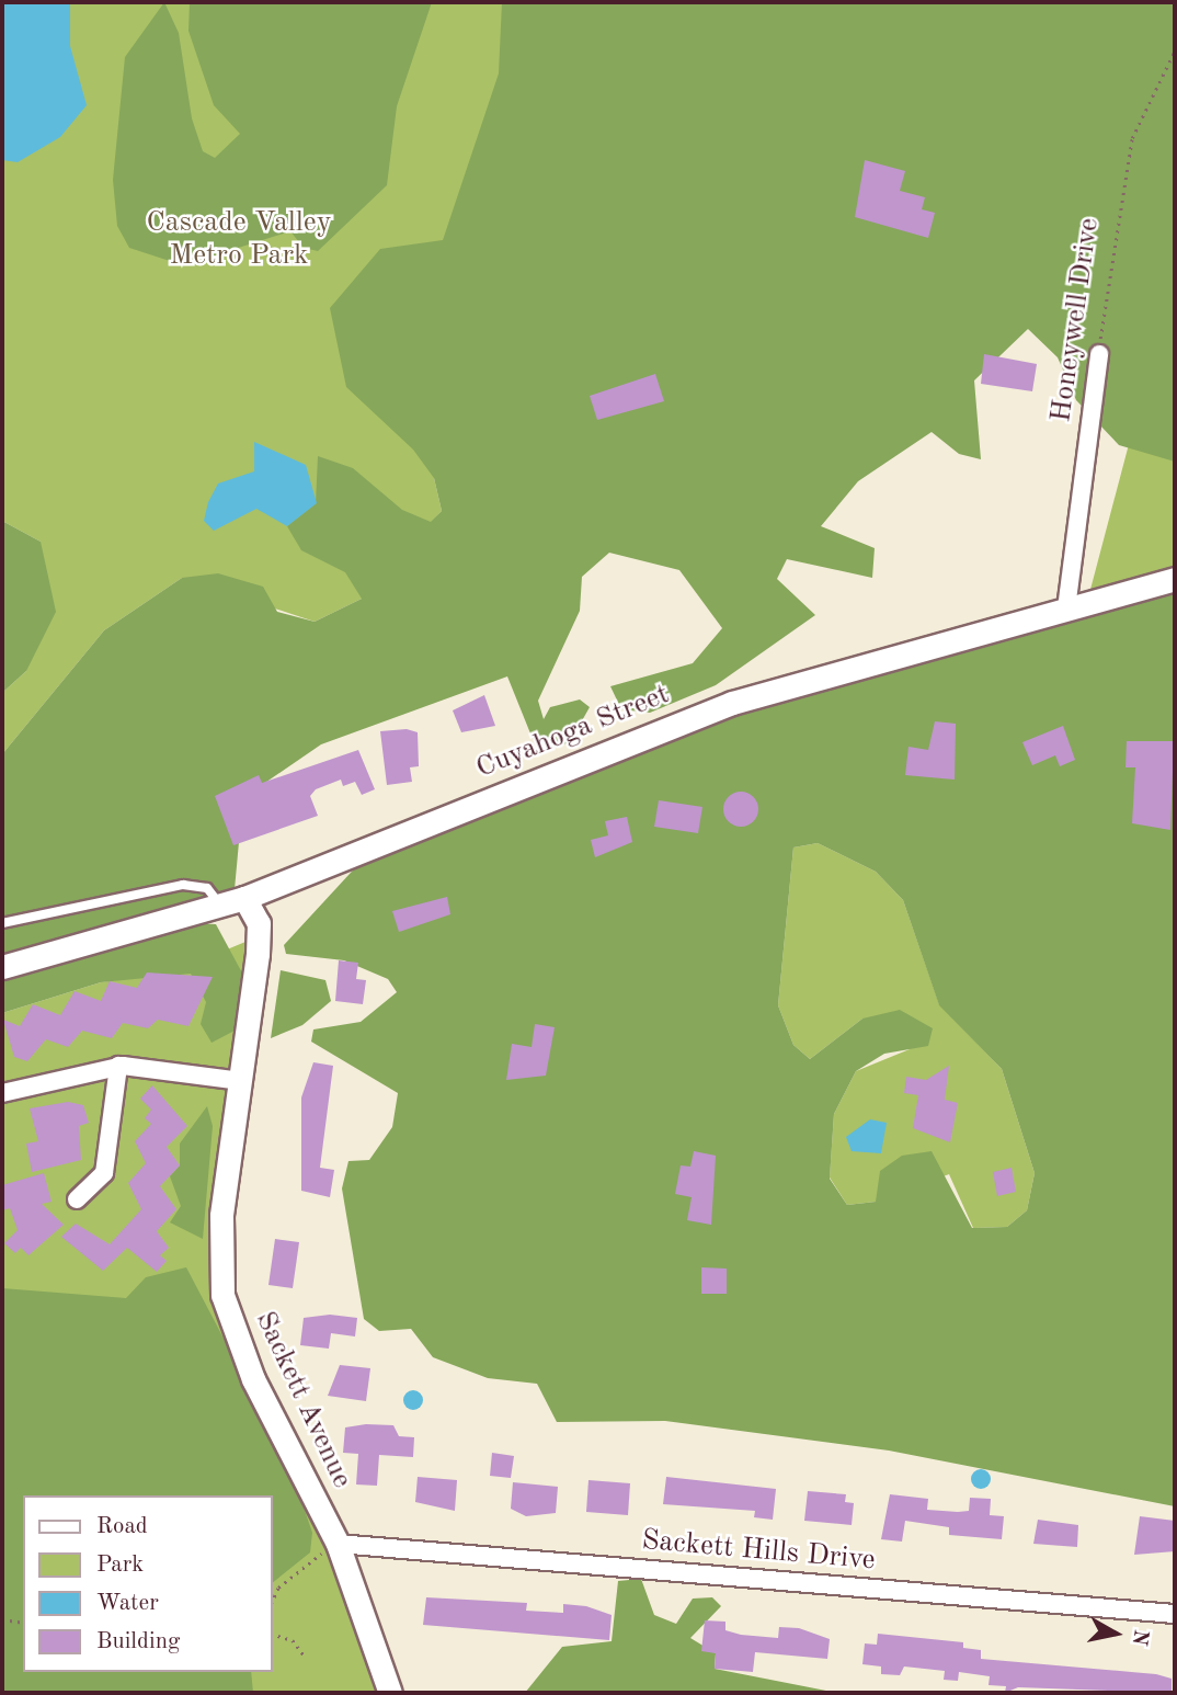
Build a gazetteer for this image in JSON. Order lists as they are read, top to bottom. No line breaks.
{"streets":{"street":["Honeywell Drive","Cuyahoga Street","Sackett Avenue","Sackett Hills Drive"]},"crossings":[["Honeywell Drive","Cuyahoga Street"],["Cuyahoga Street","Sackett Avenue"],["Sackett Avenue","Sackett Hills Drive"]],"parks":["Cascade Valley Metro Park"],"legend":["Road","Park","Water","Building"],"north":"right"}
